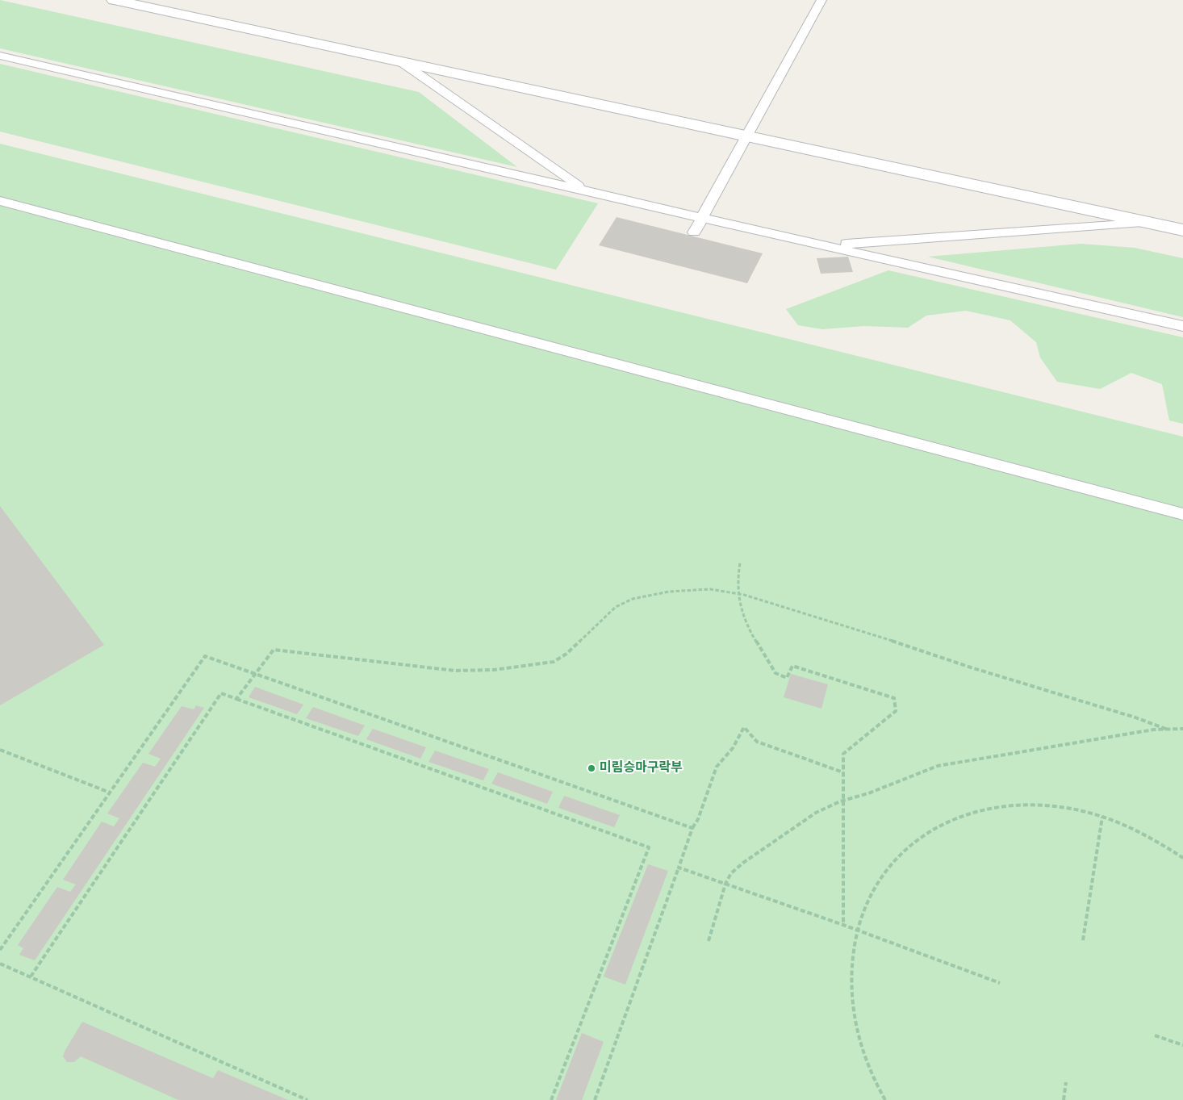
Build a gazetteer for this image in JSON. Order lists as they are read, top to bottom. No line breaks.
{"places":["미림승마구락부"]}
